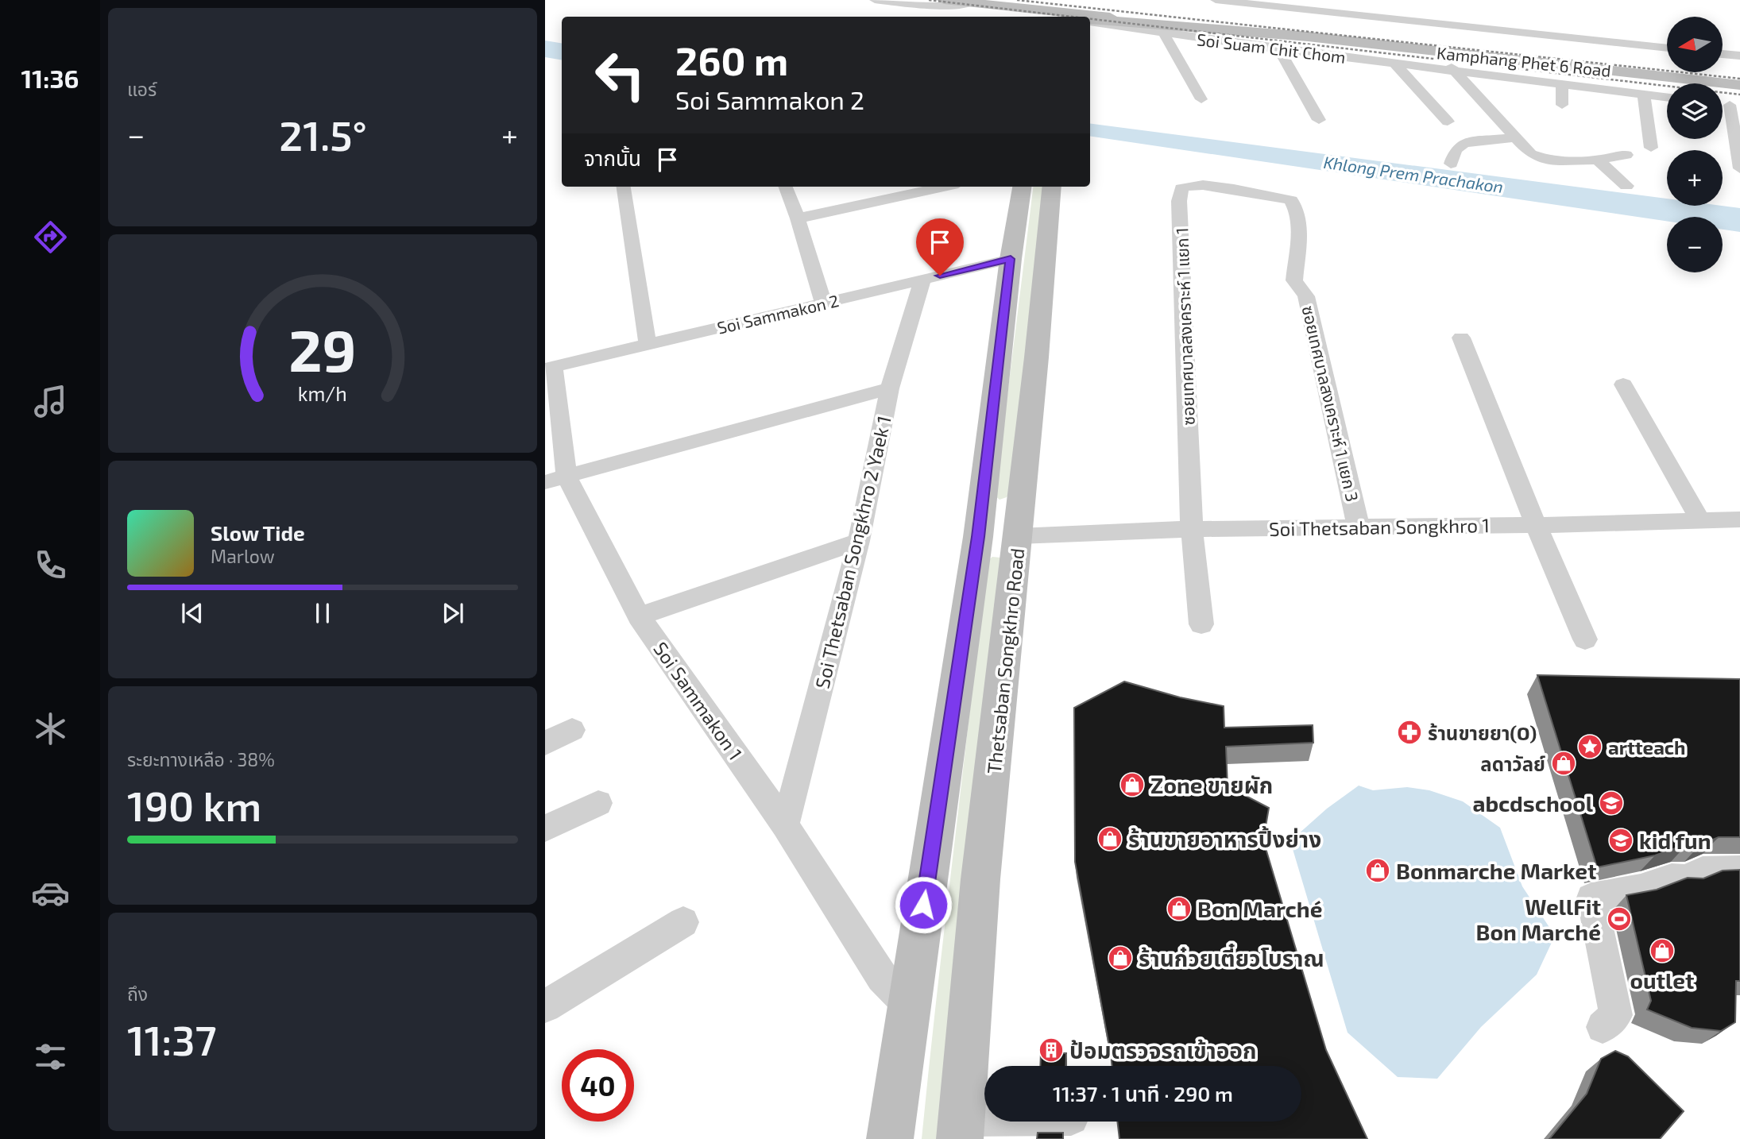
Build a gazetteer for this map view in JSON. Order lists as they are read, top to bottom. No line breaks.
{"streets":{"street":["Soi Suam Chit Chom","Kamphang Phet 6 Road","Soi Sammakon 2","ซอยเทศบาลสงเคราะห์ 1 แยก 1","ซอยเทศบาลสงเคราะห์ 1 แยก 3","Soi Thetsaban Songkhro 1","Soi Thetsaban Songkhro 2 Yaek 1","Thetsaban Songkhro Road","Soi Sammakon 1"]},"crossings":[["Soi Sammakon 2","Soi Thetsaban Songkhro 2 Yaek 1"],["Soi Sammakon 2","Thetsaban Songkhro Road"],["Soi Sammakon 2","Soi Sammakon 1"],["ซอยเทศบาลสงเคราะห์ 1 แยก 1","ซอยเทศบาลสงเคราะห์ 1 แยก 3"],["ซอยเทศบาลสงเคราะห์ 1 แยก 1","Soi Thetsaban Songkhro 1"],["ซอยเทศบาลสงเคราะห์ 1 แยก 3","Soi Thetsaban Songkhro 1"],["Soi Thetsaban Songkhro 1","Thetsaban Songkhro Road"],["Soi Thetsaban Songkhro 2 Yaek 1","Soi Sammakon 1"],["Thetsaban Songkhro Road","Soi Sammakon 1"]],"water":["Khlong Prem Prachakon"],"places":{"pharmacy":["ร้านขายยา(O)"],"place":["artteach"],"shop":["ลดาวัลย์","Zone ขายผัก","ร้านขายอาหารปิ้งย่าง","Bonmarche Market","Bon Marché","outlet","ร้านก๋วยเตี๋ยวโบราณ"],"school or university":["abcdschool","kid fun"],"sports":["WellFit Bon Marché"],"building":["ป้อมตรวจรถเข้าออก"]},"north":"left","page":{"tabs":"11:36","tile":["แอร์",["ระยะทางเหลือ · 38%","190 km"],["ถึง","11:37"]],"map_buttons":["+","−"],"turn":["260 m","Soi Sammakon 2"],"heat":["−","21.5°","+"],"then":"จากนั้น","song":["Slow Tide","Marlow"],"limit":"40","trip":"11:37 · 1 นาที · 290 m","gauge":["29","km/h"]}}
